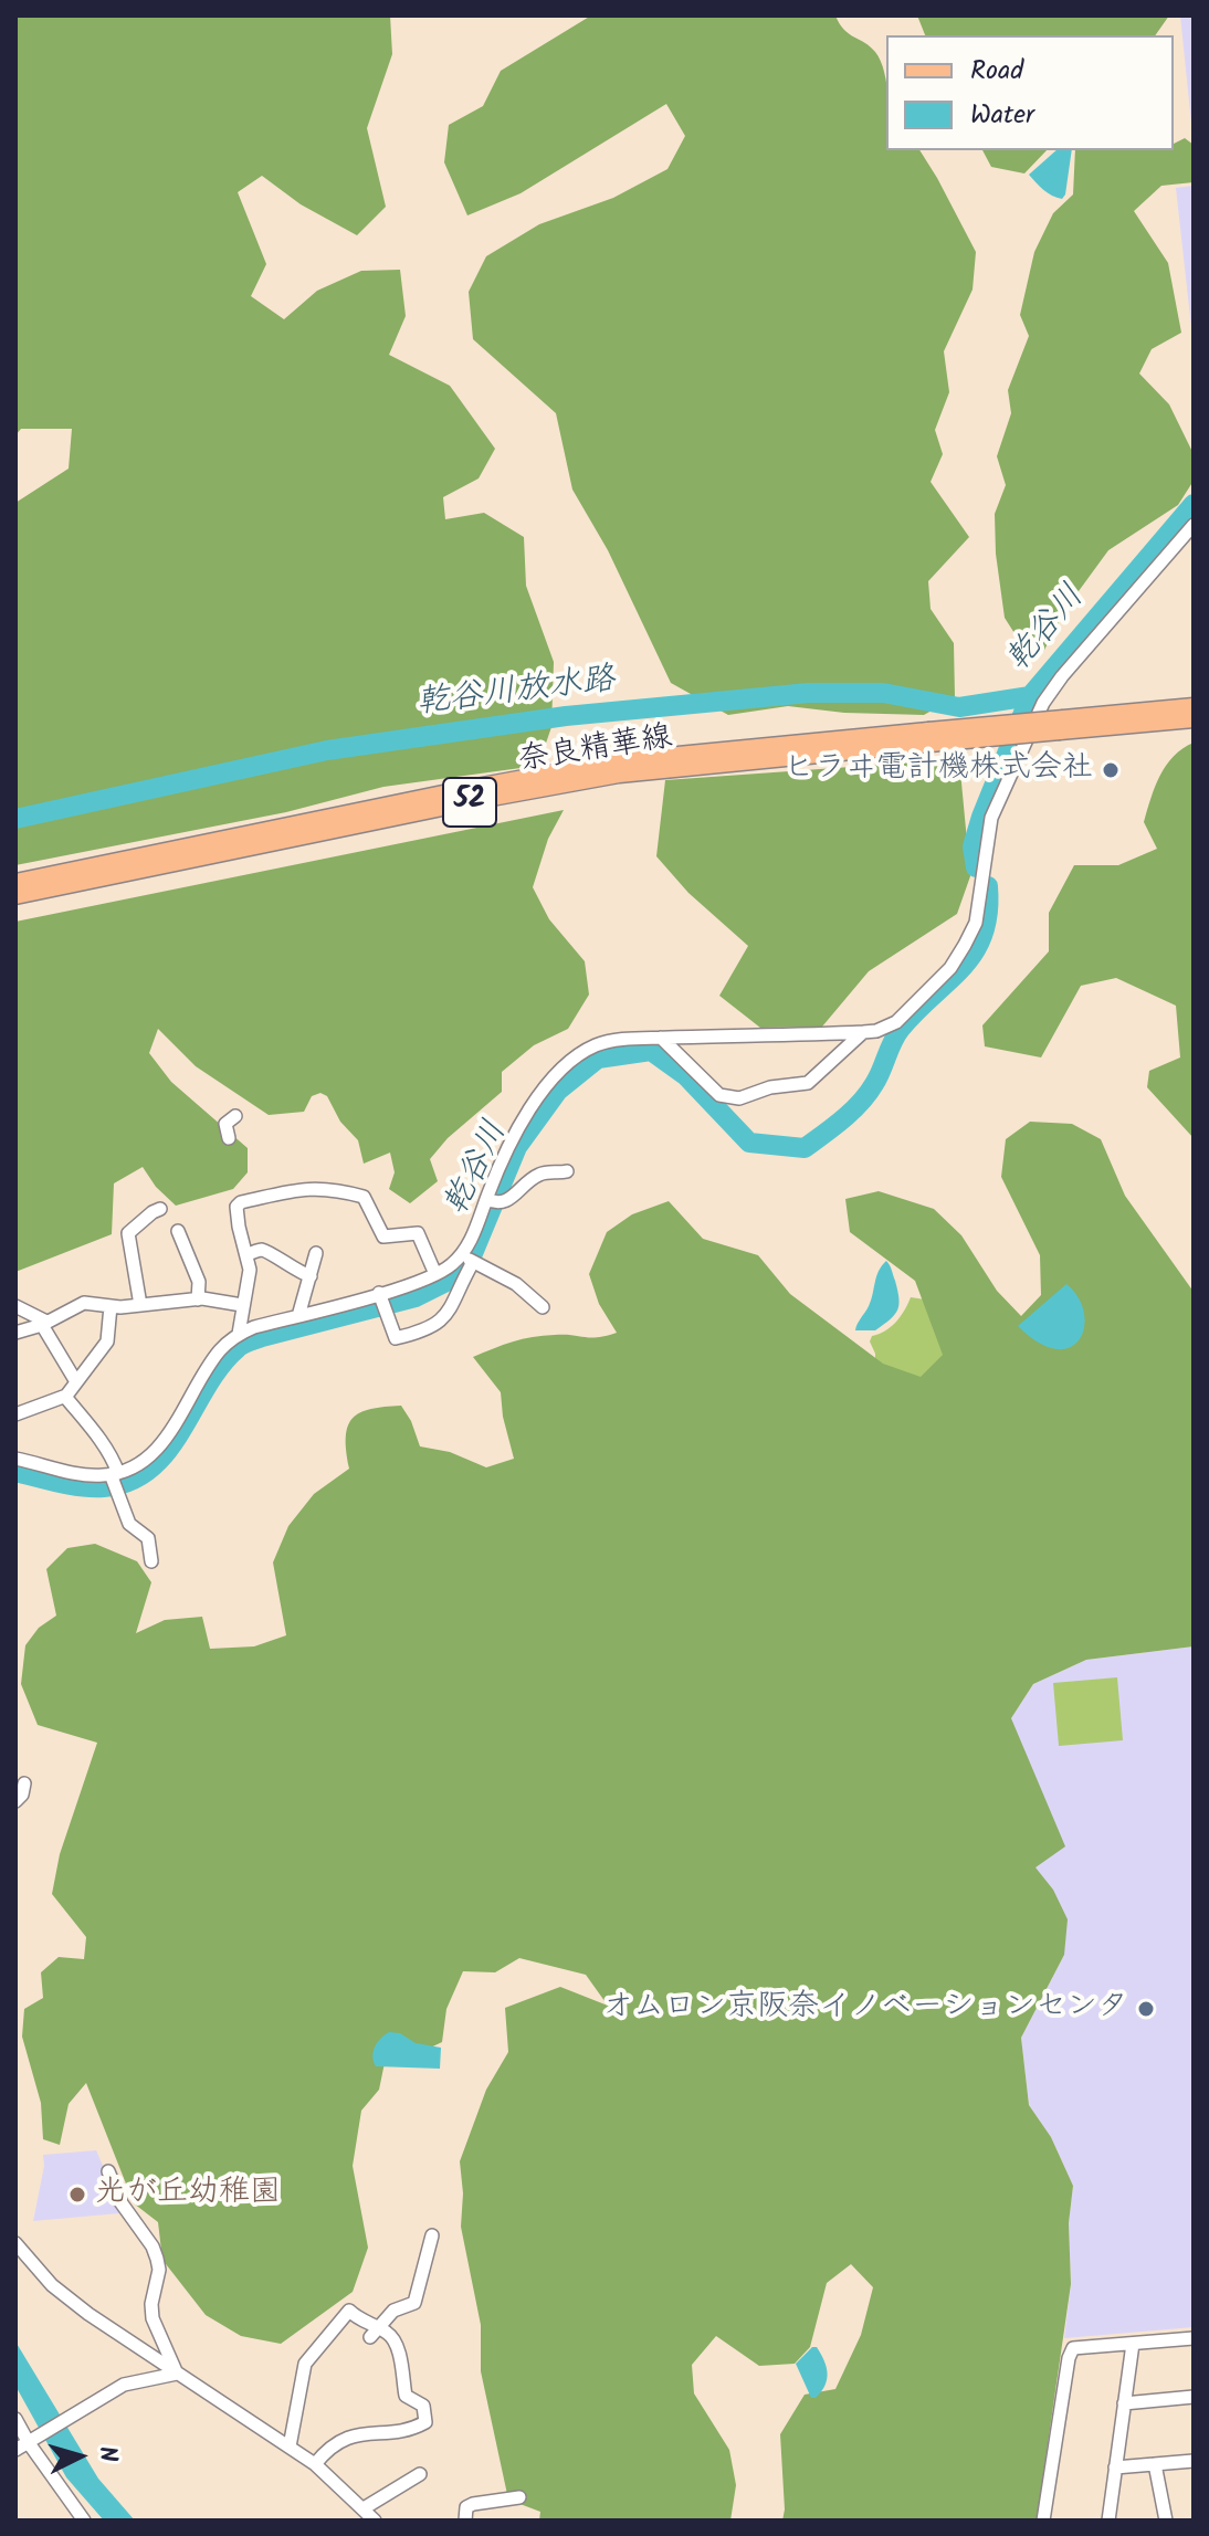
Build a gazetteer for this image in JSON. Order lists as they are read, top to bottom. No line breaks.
{"streets":{"main road":["奈良精華線","52"]},"water":["乾谷川","乾谷川放水路"],"places":["ヒラヰ電計機株式会社","オムロン京阪奈イノベーションセンタ","光が丘幼稚園"],"legend":["Road","Water"],"north":"right"}
